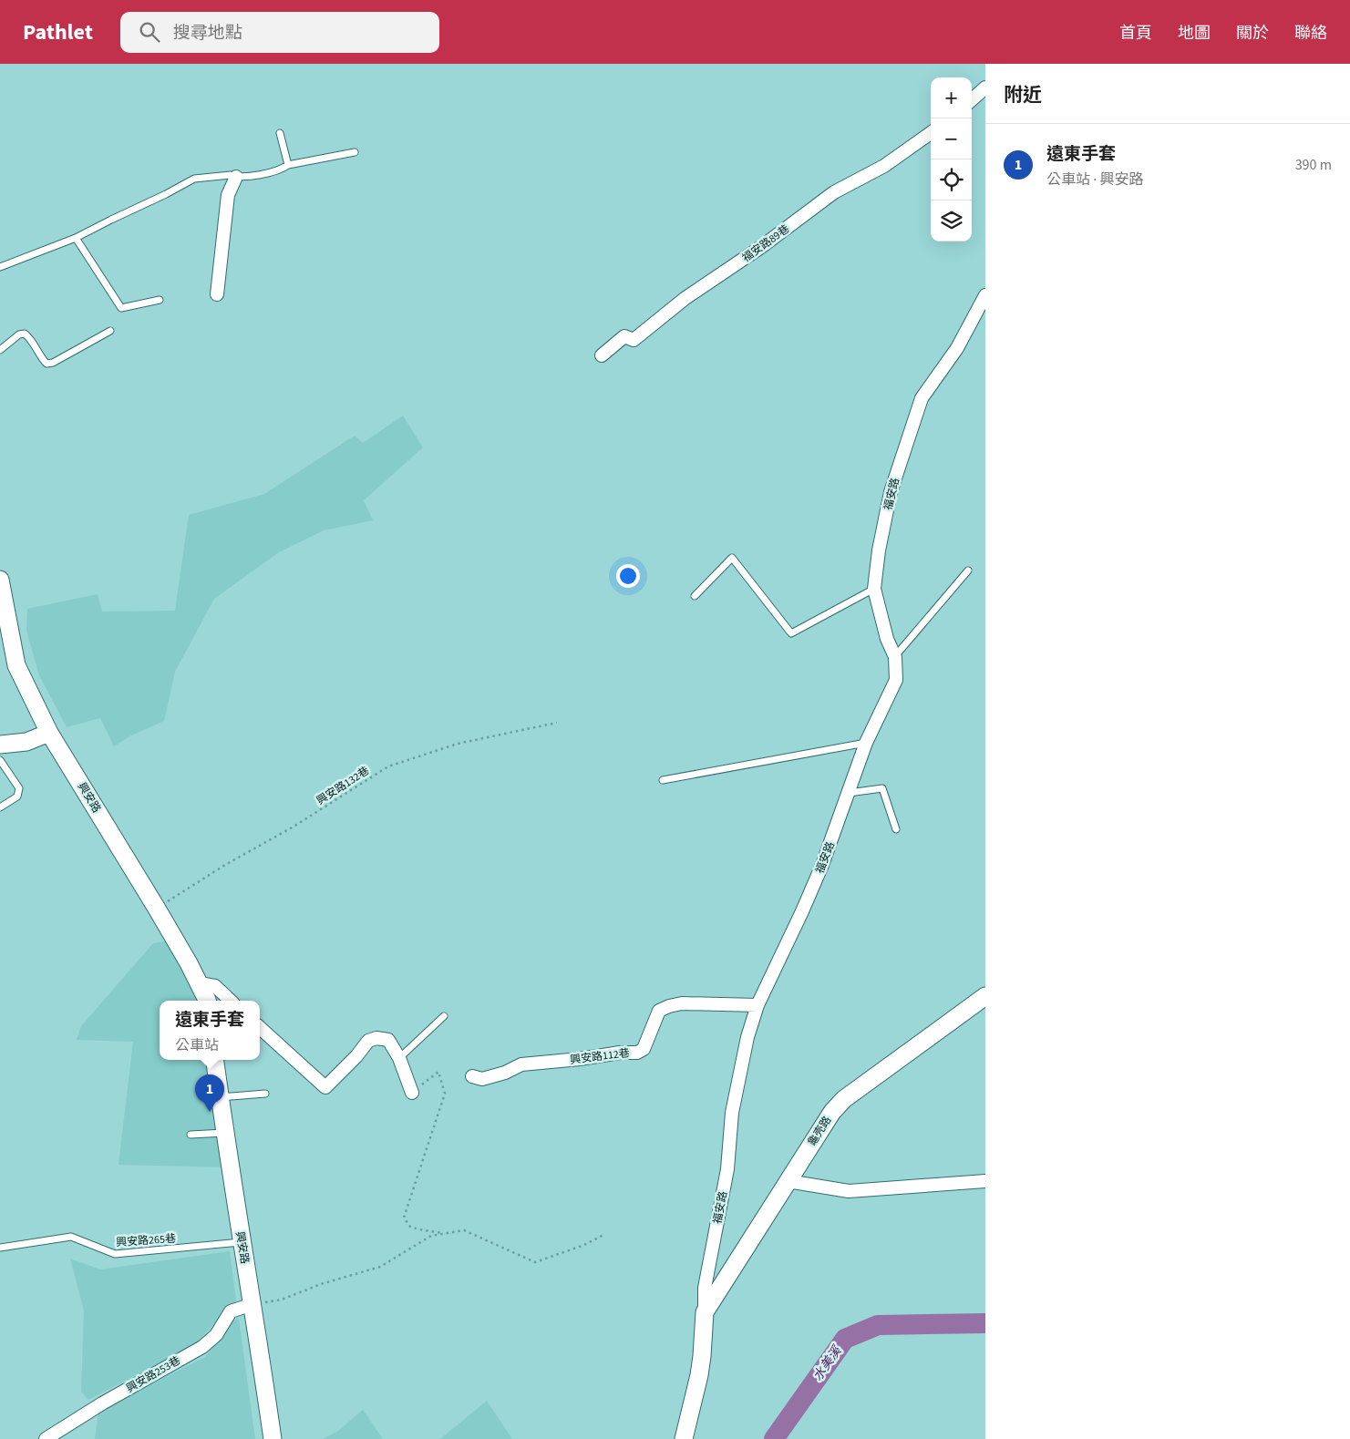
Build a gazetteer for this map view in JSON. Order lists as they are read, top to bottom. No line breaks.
{"streets":{"street":["福安路89巷","福安路","興安路","興安路112巷","龜壳路","興安路253巷"],"lane":["興安路265巷"],"path":["興安路132巷"]},"crossings":[["福安路","興安路112巷"],["福安路","龜壳路"],["興安路132巷","興安路"],["興安路","興安路265巷"],["興安路","興安路253巷"]],"water":["水美溪"],"page":{"header":"Pathlet","search":"搜尋地點","nav":["首頁","地圖","關於","聯絡"],"heading":"附近","map_buttons":["+","−"],"list":[{"mark":"1","name":"遠東手套","note":"公車站 · 興安路","value":"390 m"}],"popup":["遠東手套","公車站"],"pins":"1"}}
